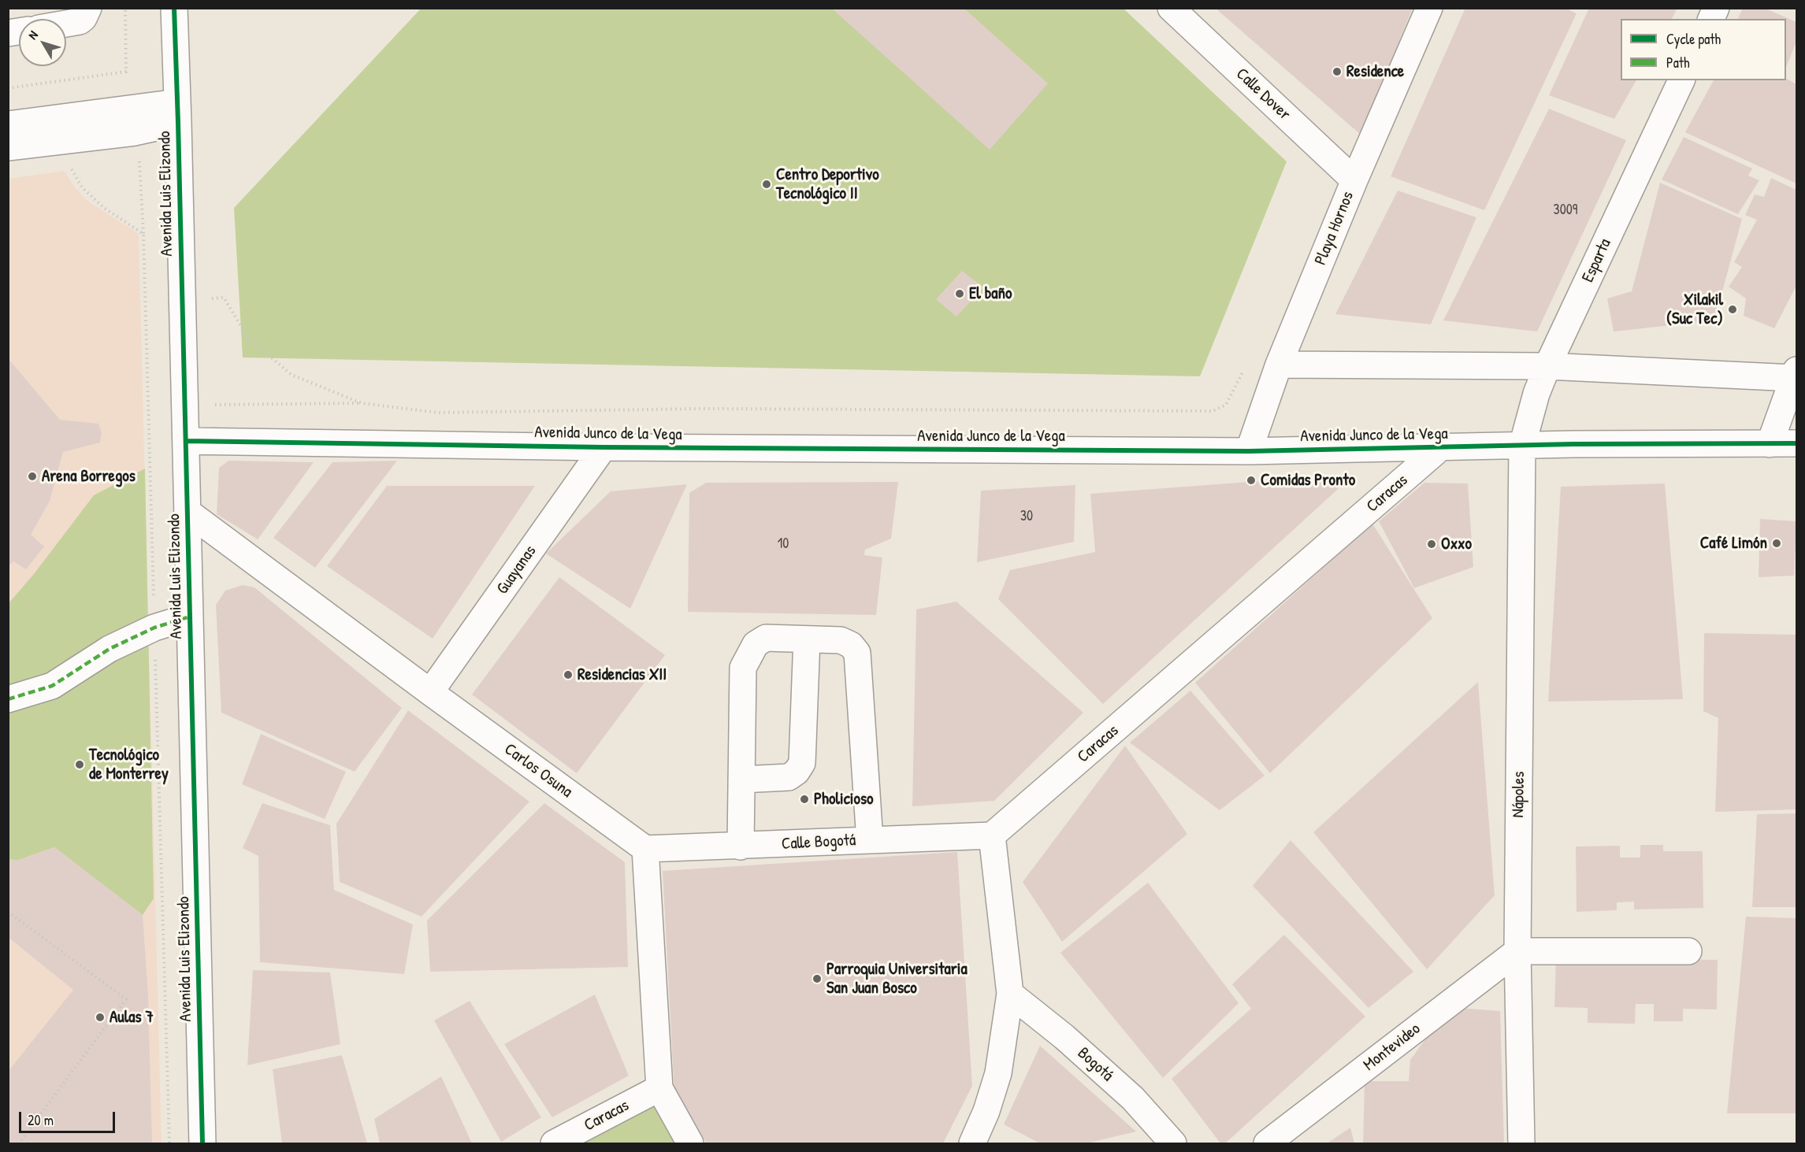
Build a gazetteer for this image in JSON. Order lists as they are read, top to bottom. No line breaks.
{"streets":{"street":["Calle Dover","Avenida Luis Elizondo","Playa Hornos","Esparta","Avenida Junco de la Vega","Caracas","Guayanas","Carlos Osuna","Nápoles","Calle Bogotá","Montevideo","Bogotá"]},"crossings":[["Calle Dover","Playa Hornos"],["Avenida Luis Elizondo","Avenida Junco de la Vega"],["Avenida Luis Elizondo","Carlos Osuna"],["Playa Hornos","Avenida Junco de la Vega"],["Esparta","Avenida Junco de la Vega"],["Esparta","Nápoles"],["Avenida Junco de la Vega","Caracas"],["Avenida Junco de la Vega","Guayanas"],["Avenida Junco de la Vega","Nápoles"],["Caracas","Calle Bogotá"],["Guayanas","Carlos Osuna"],["Carlos Osuna","Calle Bogotá"],["Nápoles","Montevideo"]],"places":["Residence","Centro Deportivo Tecnológico II","El baño","Xilakil (Suc Tec)","Arena Borregos","Comidas Pronto","Café Limón","Oxxo","Residencias XII","Tecnológico de Monterrey","Pholicioso","Parroquia Universitaria San Juan Bosco","Aulas 7"],"house_numbers":["3009","30","10"],"legend":["Cycle path","Path"],"scale_bar":"20 m","north":"top left"}
